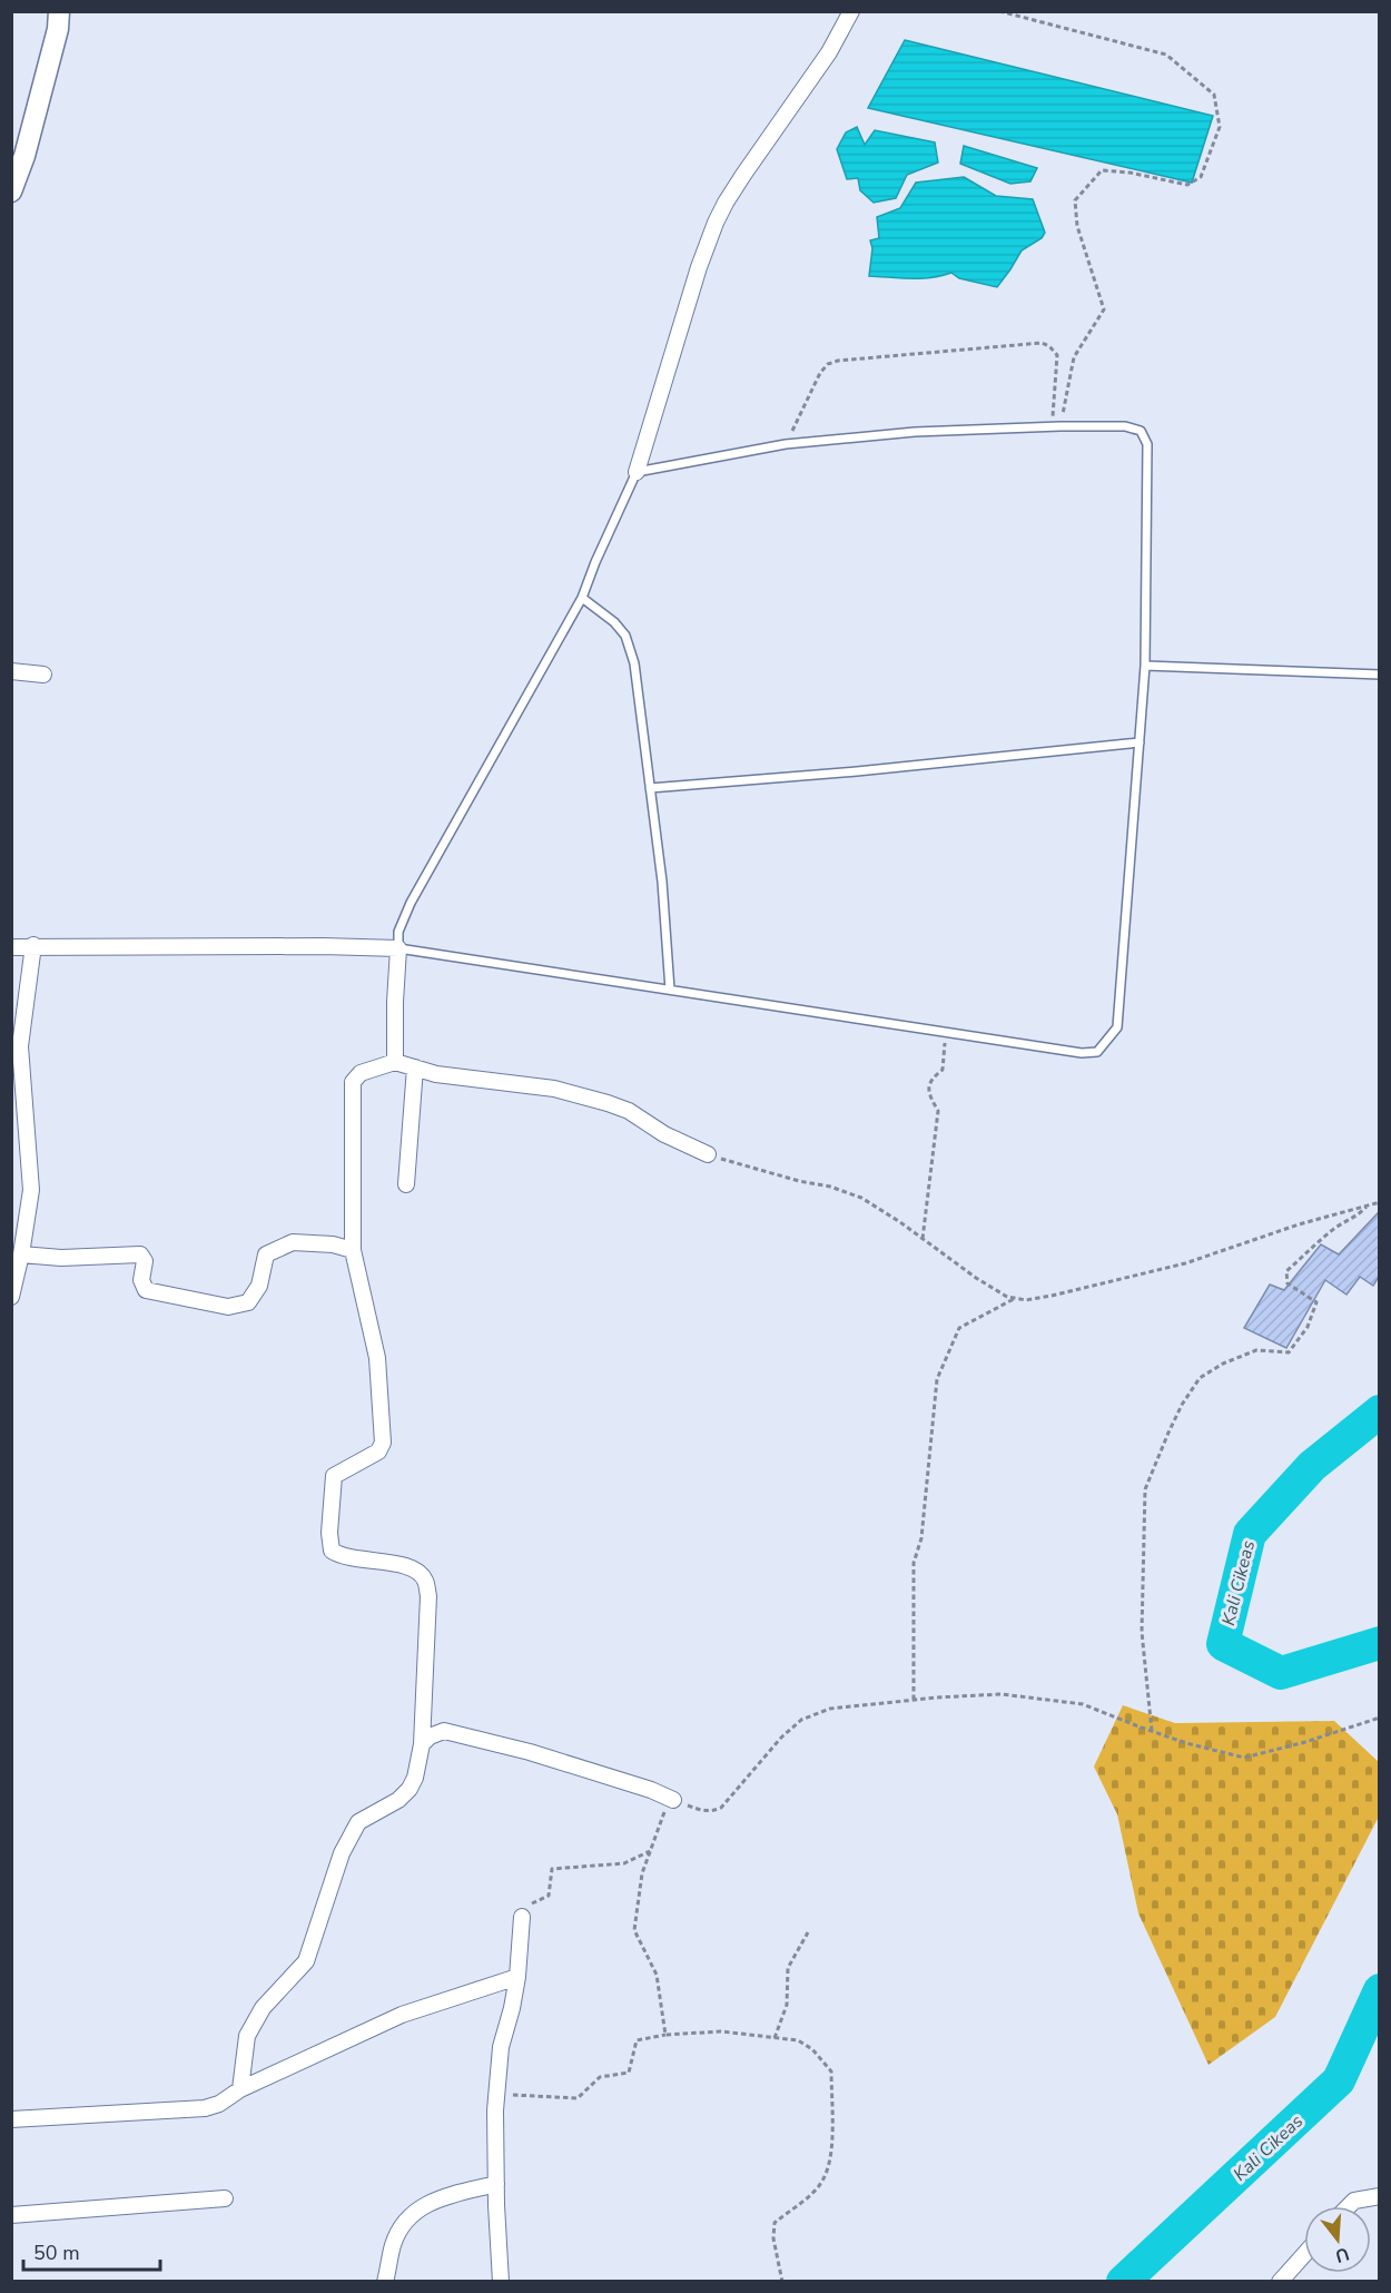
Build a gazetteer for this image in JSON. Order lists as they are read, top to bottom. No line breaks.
{"water":["Kali Cikeas"],"scale_bar":"50 m","north":"bottom"}
